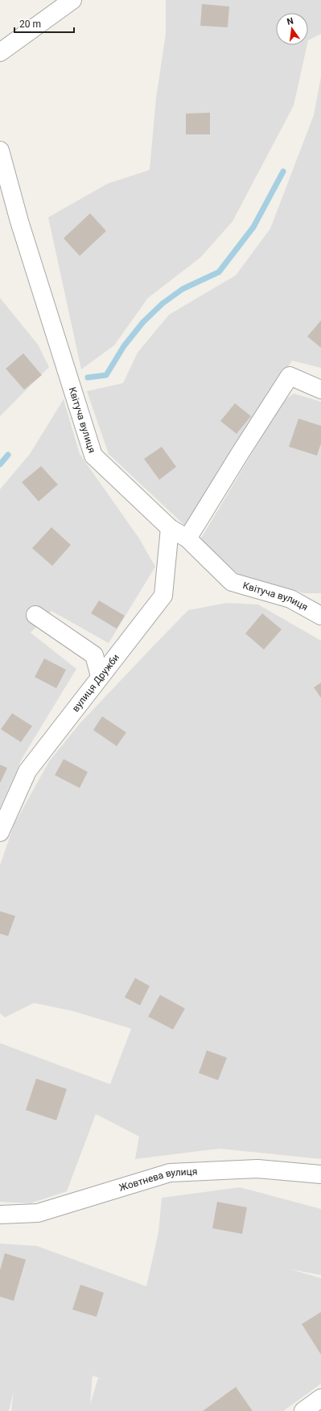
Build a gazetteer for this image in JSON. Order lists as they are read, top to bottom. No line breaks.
{"streets":{"street":["Квітуча вулиця","вулиця Дружби","Жовтнева вулиця"]},"crossings":[["Квітуча вулиця","вулиця Дружби"]],"scale_bar":"20 m","north":"top"}
